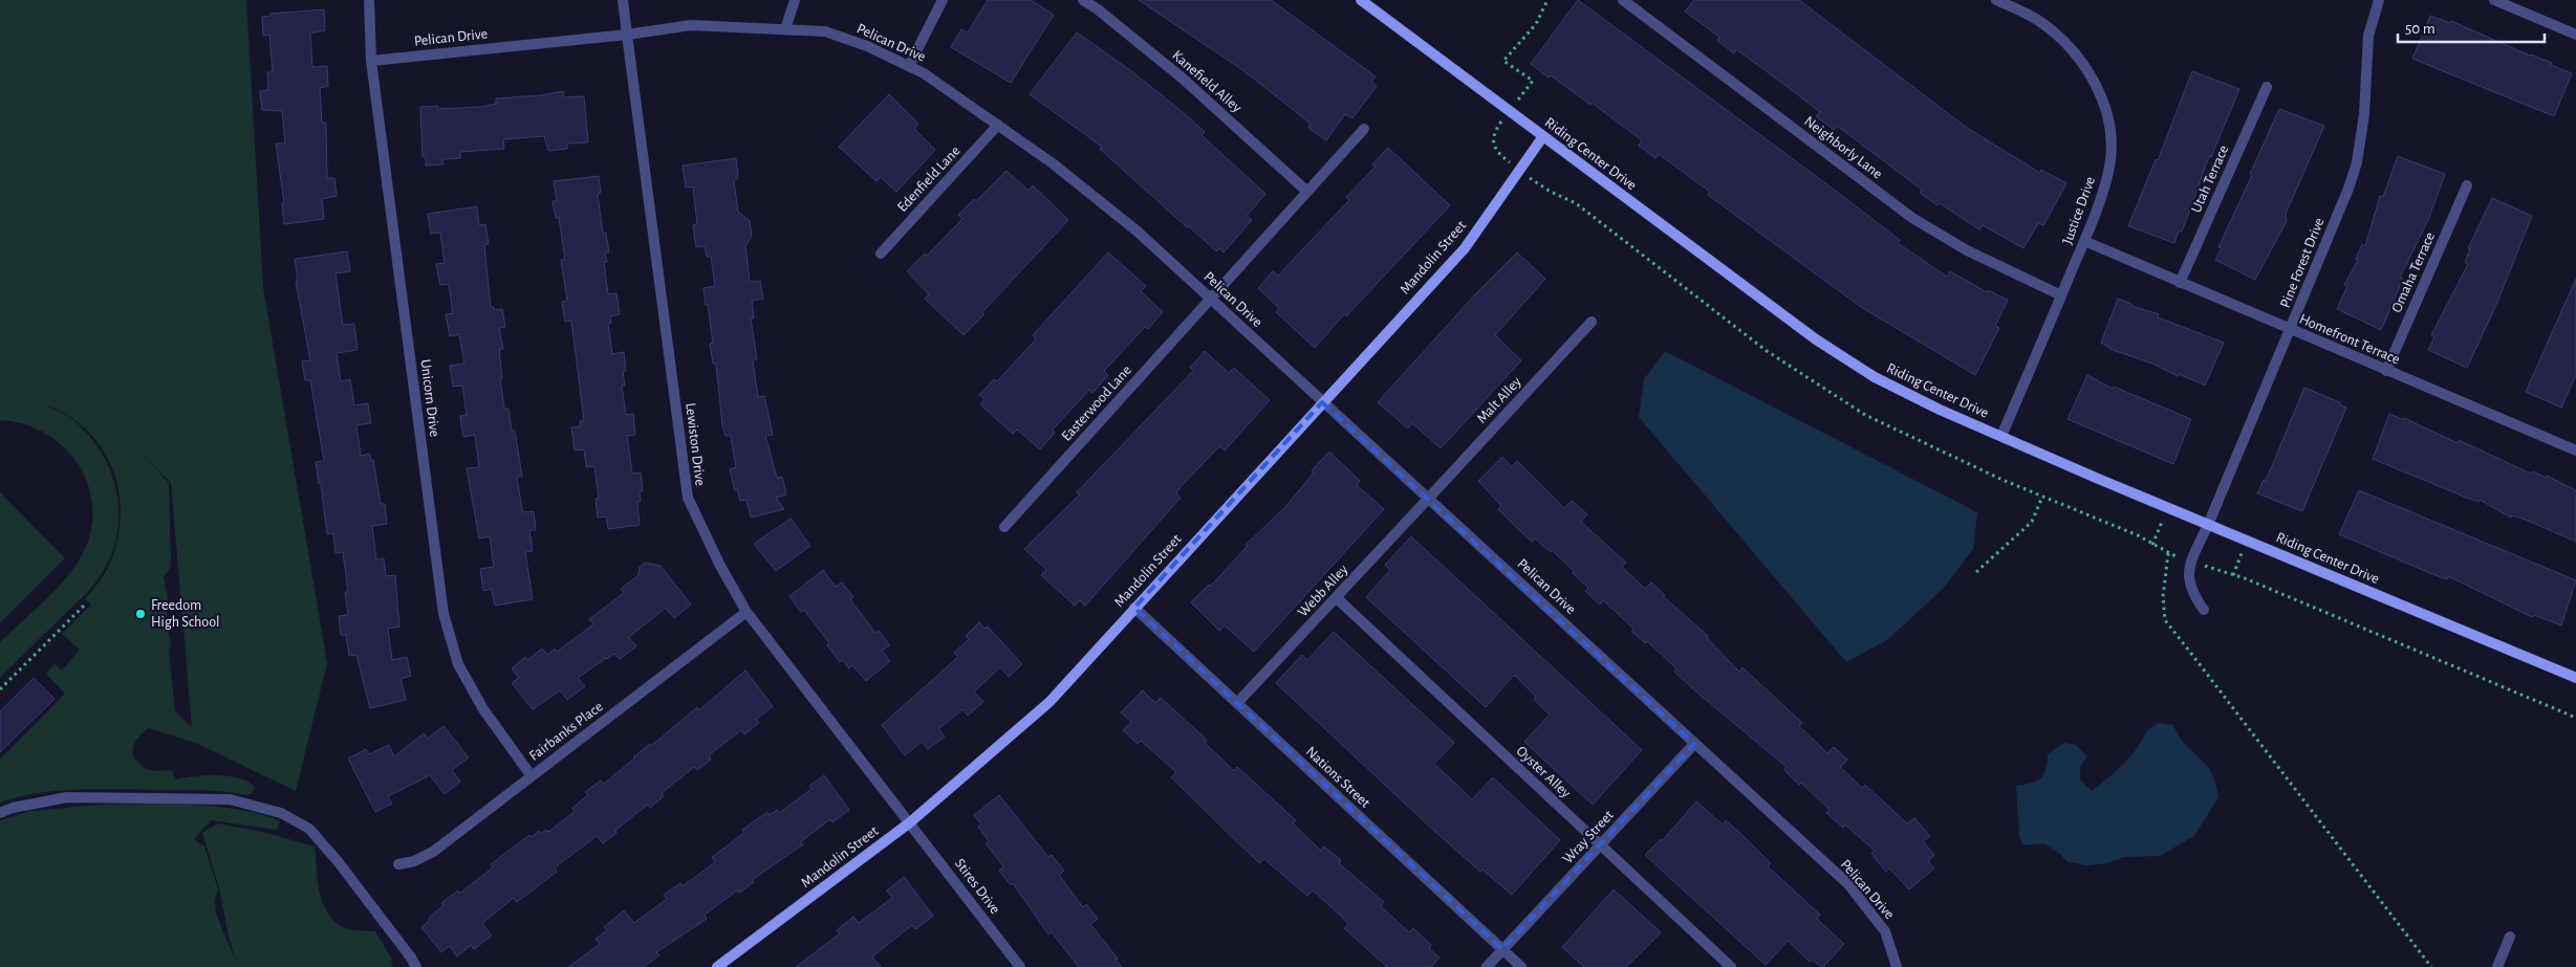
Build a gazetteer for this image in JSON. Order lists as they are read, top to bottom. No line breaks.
{"streets":{"street":["Pelican Drive","Kanefield Alley","Neighborly Lane","Riding Center Drive","Edenfield Lane","Utah Terrace","Justice Drive","Mandolin Street","Pine Forest Drive","Omaha Terrace","Homefront Terrace","Unicorn Drive","Malt Alley","Easterwood Lane","Lewiston Drive","Webb Alley","Fairbanks Place","Oyster Alley","Nations Street","Wray Street","Stires Drive"]},"crossings":[["Pelican Drive","Edenfield Lane"],["Pelican Drive","Mandolin Street"],["Pelican Drive","Unicorn Drive"],["Pelican Drive","Malt Alley"],["Pelican Drive","Easterwood Lane"],["Pelican Drive","Lewiston Drive"],["Pelican Drive","Webb Alley"],["Pelican Drive","Wray Street"],["Neighborly Lane","Justice Drive"],["Riding Center Drive","Justice Drive"],["Riding Center Drive","Mandolin Street"],["Riding Center Drive","Pine Forest Drive"],["Utah Terrace","Homefront Terrace"],["Justice Drive","Homefront Terrace"],["Mandolin Street","Lewiston Drive"],["Mandolin Street","Nations Street"],["Mandolin Street","Stires Drive"],["Pine Forest Drive","Homefront Terrace"],["Omaha Terrace","Homefront Terrace"],["Unicorn Drive","Fairbanks Place"],["Malt Alley","Webb Alley"],["Lewiston Drive","Fairbanks Place"],["Lewiston Drive","Stires Drive"],["Webb Alley","Oyster Alley"],["Webb Alley","Nations Street"],["Oyster Alley","Wray Street"],["Nations Street","Wray Street"]],"places":["Freedom High School"],"scale_bar":"50 m"}
